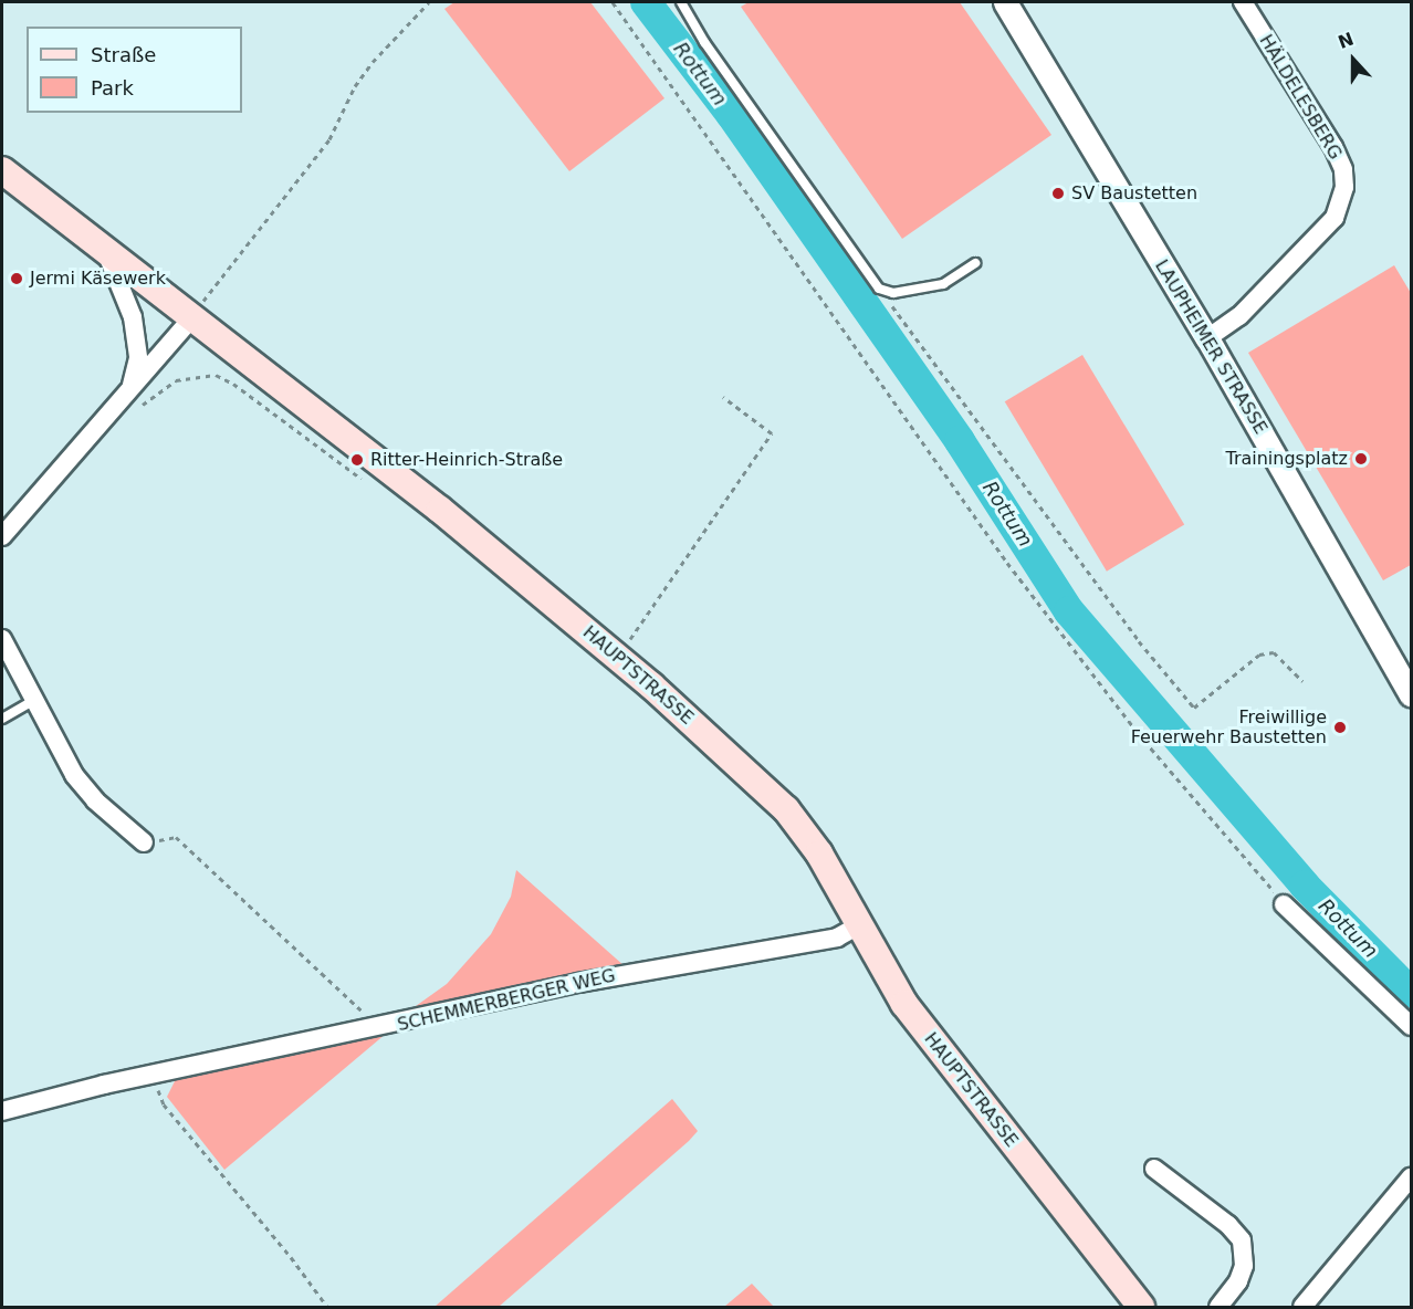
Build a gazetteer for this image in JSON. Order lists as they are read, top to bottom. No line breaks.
{"streets":{"main road":["HAUPTSTRASSE"],"street":["HÄLDELESBERG","LAUPHEIMER STRASSE","SCHEMMERBERGER WEG"]},"crossings":[["HÄLDELESBERG","LAUPHEIMER STRASSE"],["HAUPTSTRASSE","SCHEMMERBERGER WEG"]],"water":["Rottum"],"places":["SV Baustetten","Jermi Käsewerk","Trainingsplatz","Ritter-Heinrich-Straße","Freiwillige Feuerwehr Baustetten"],"legend":["Straße","Park"],"north":"top"}
